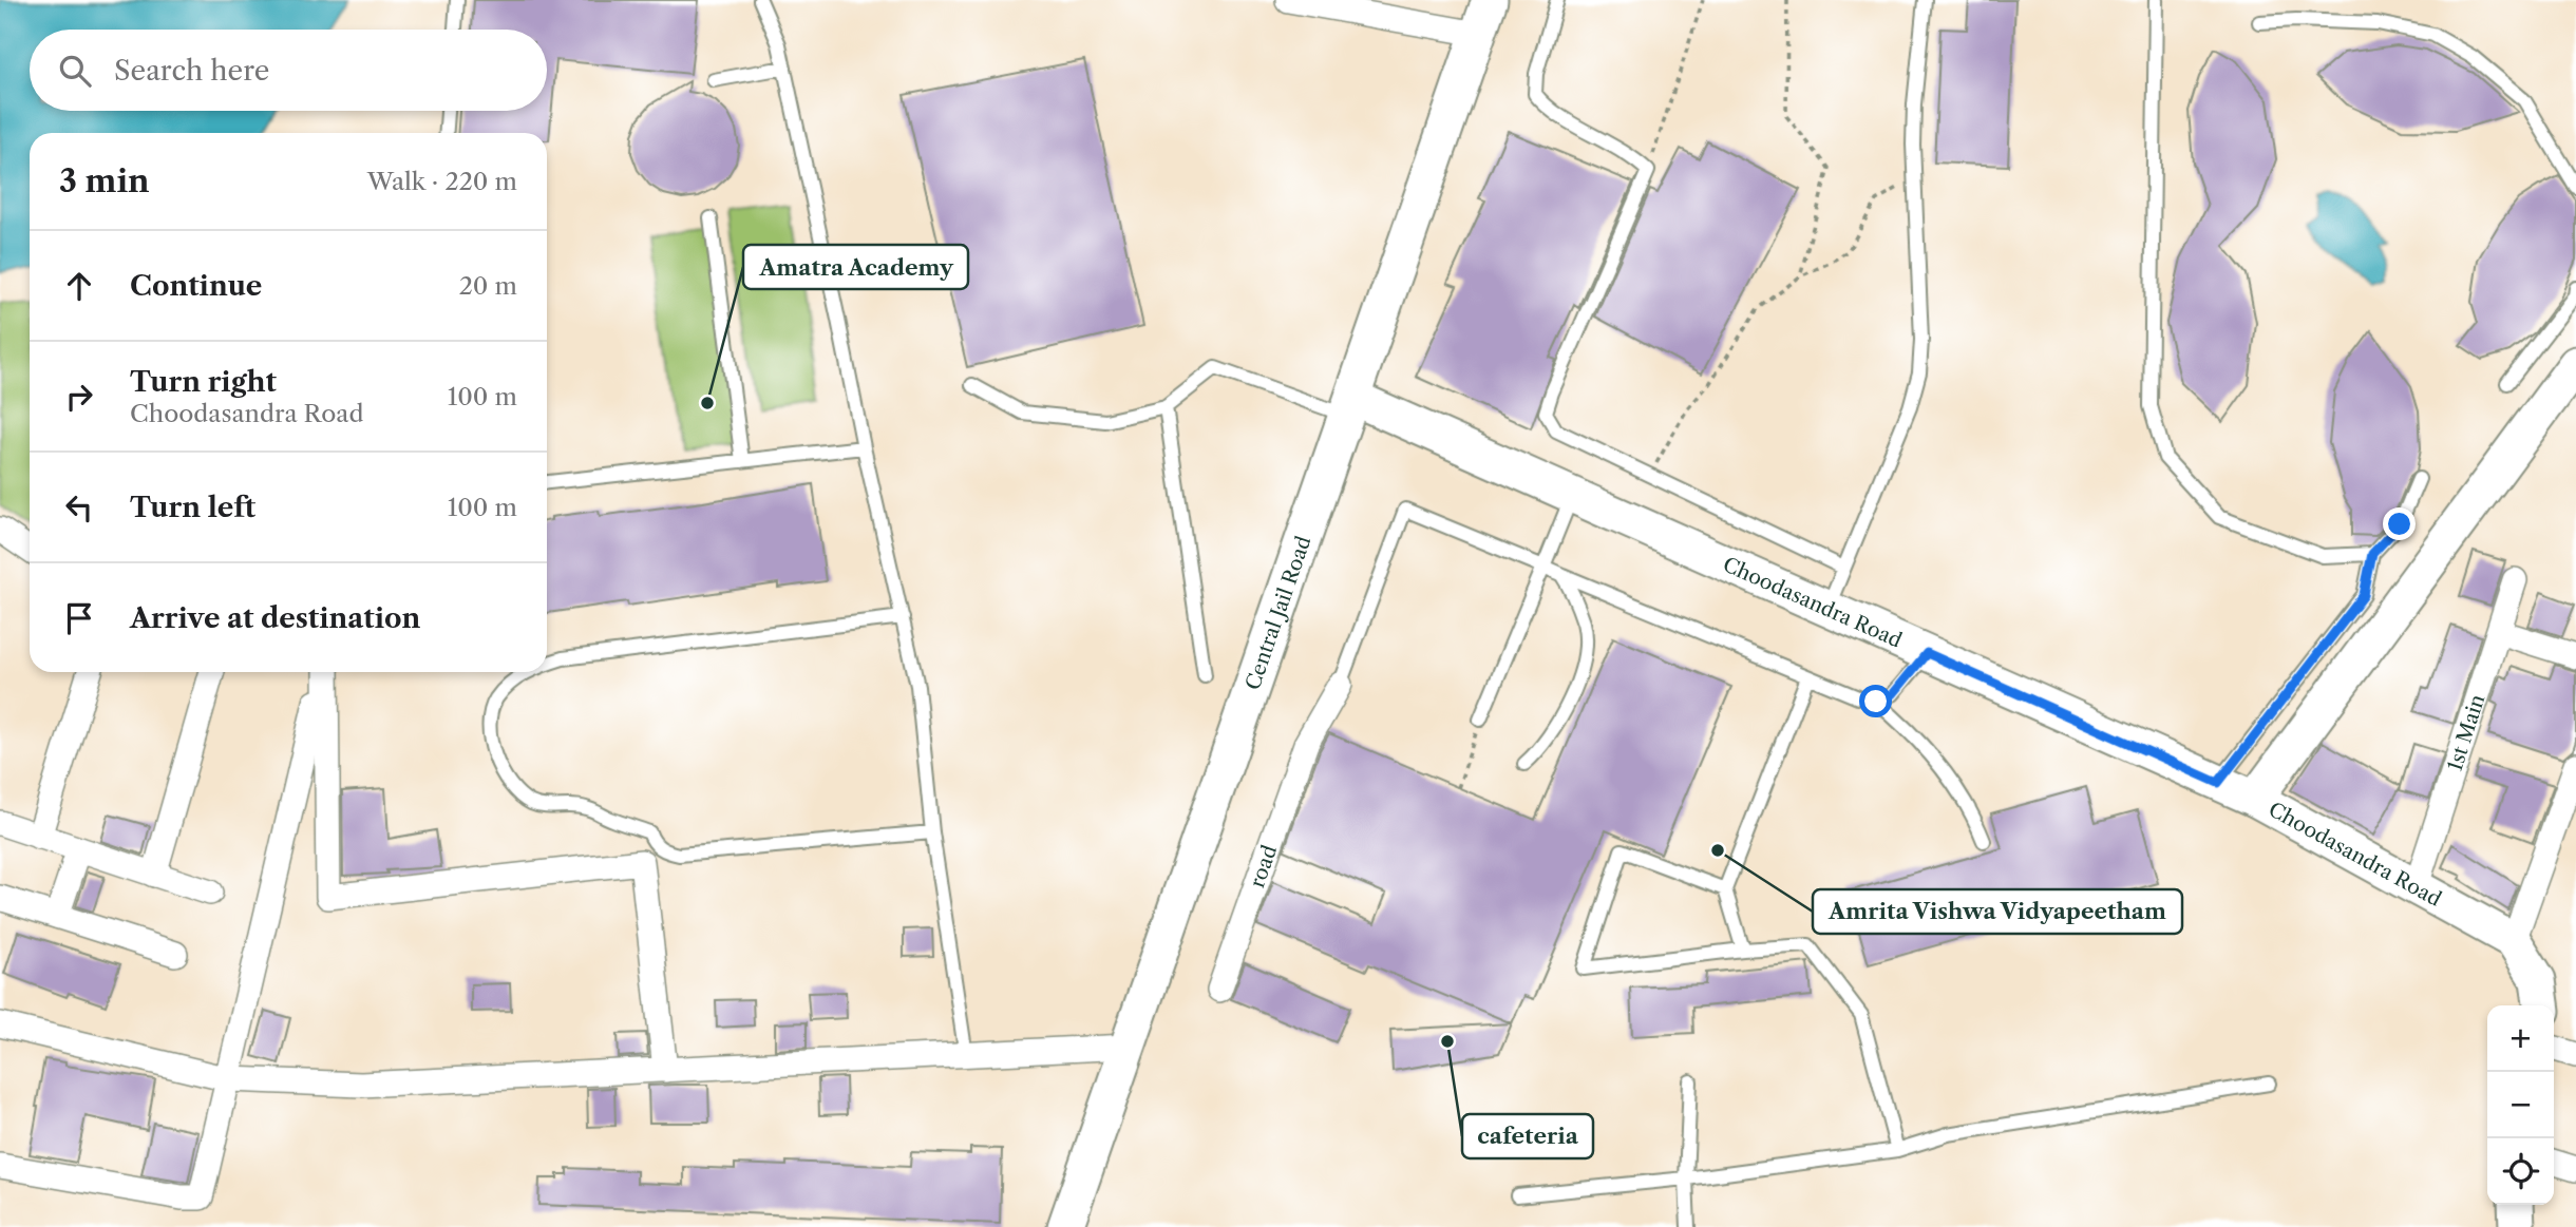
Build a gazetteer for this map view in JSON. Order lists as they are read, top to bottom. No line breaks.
{"streets":{"street":["Choodasandra Road","Central Jail Road","1st Main","road"]},"crossings":[["Choodasandra Road","Central Jail Road"],["Choodasandra Road","1st Main"]],"places":["Amatra Academy","Amrita Vishwa Vidyapeetham","cafeteria"],"page":{"search":"Search here","heading":["3 min","Walk · 220 m"],"list":[["Continue","20 m"],["Turn right","Choodasandra Road","100 m"],["Turn left","100 m"],"Arrive at destination"],"map_buttons":["+","−"]}}
